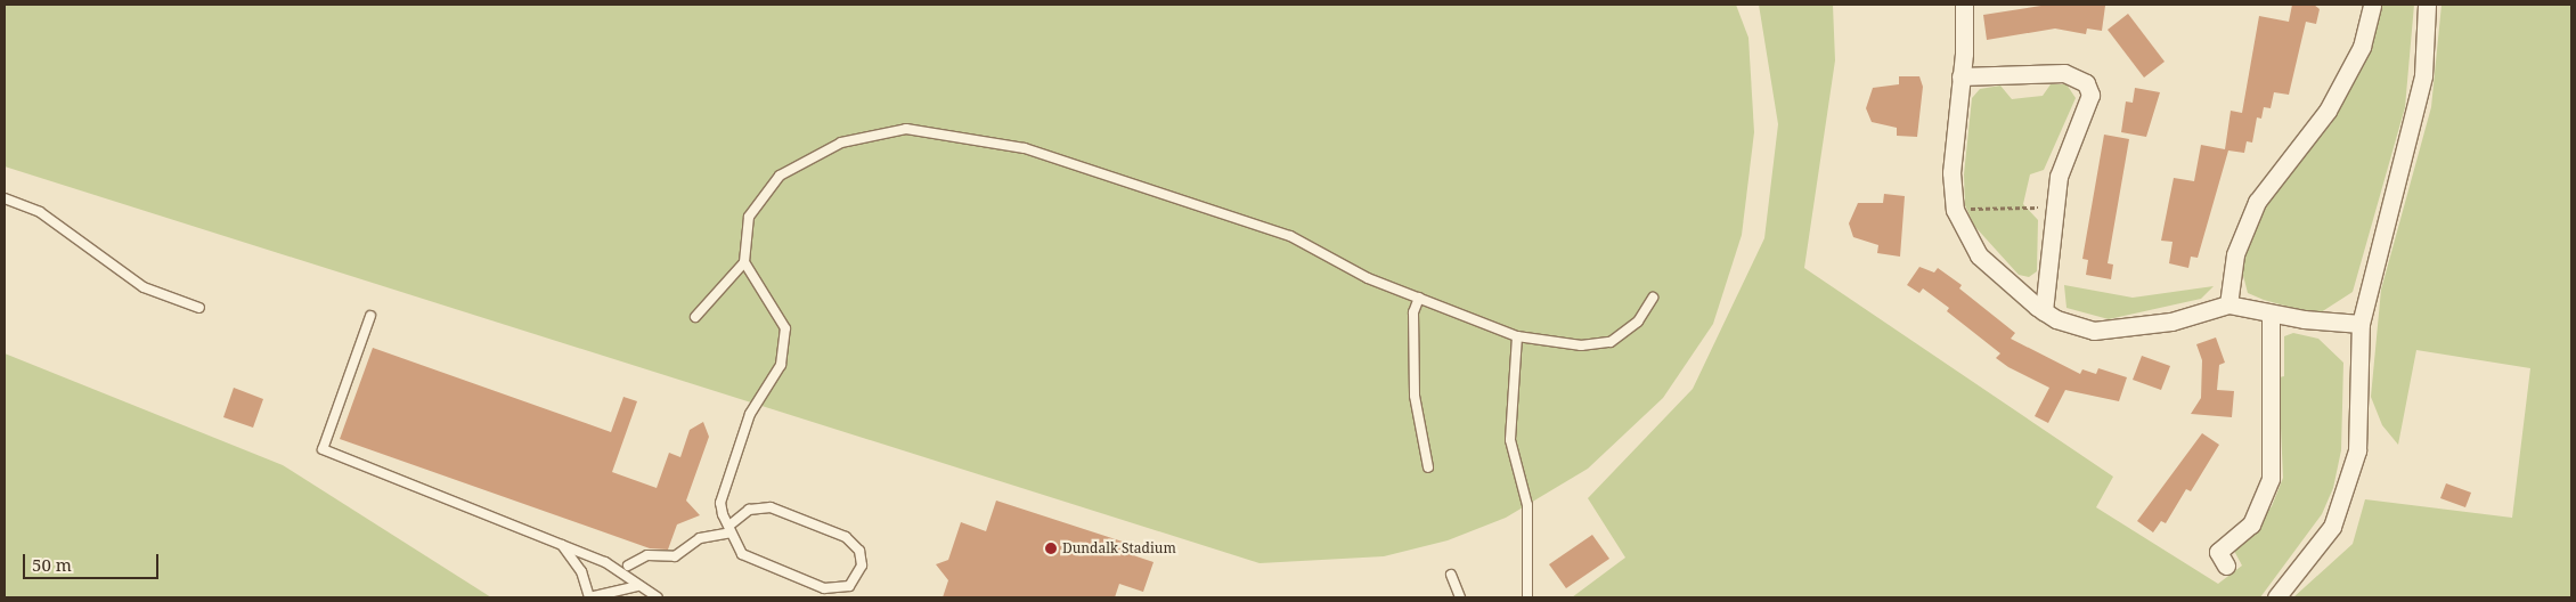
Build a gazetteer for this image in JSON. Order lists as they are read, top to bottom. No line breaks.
{"places":["Dundalk Stadium"],"scale_bar":"50 m"}
